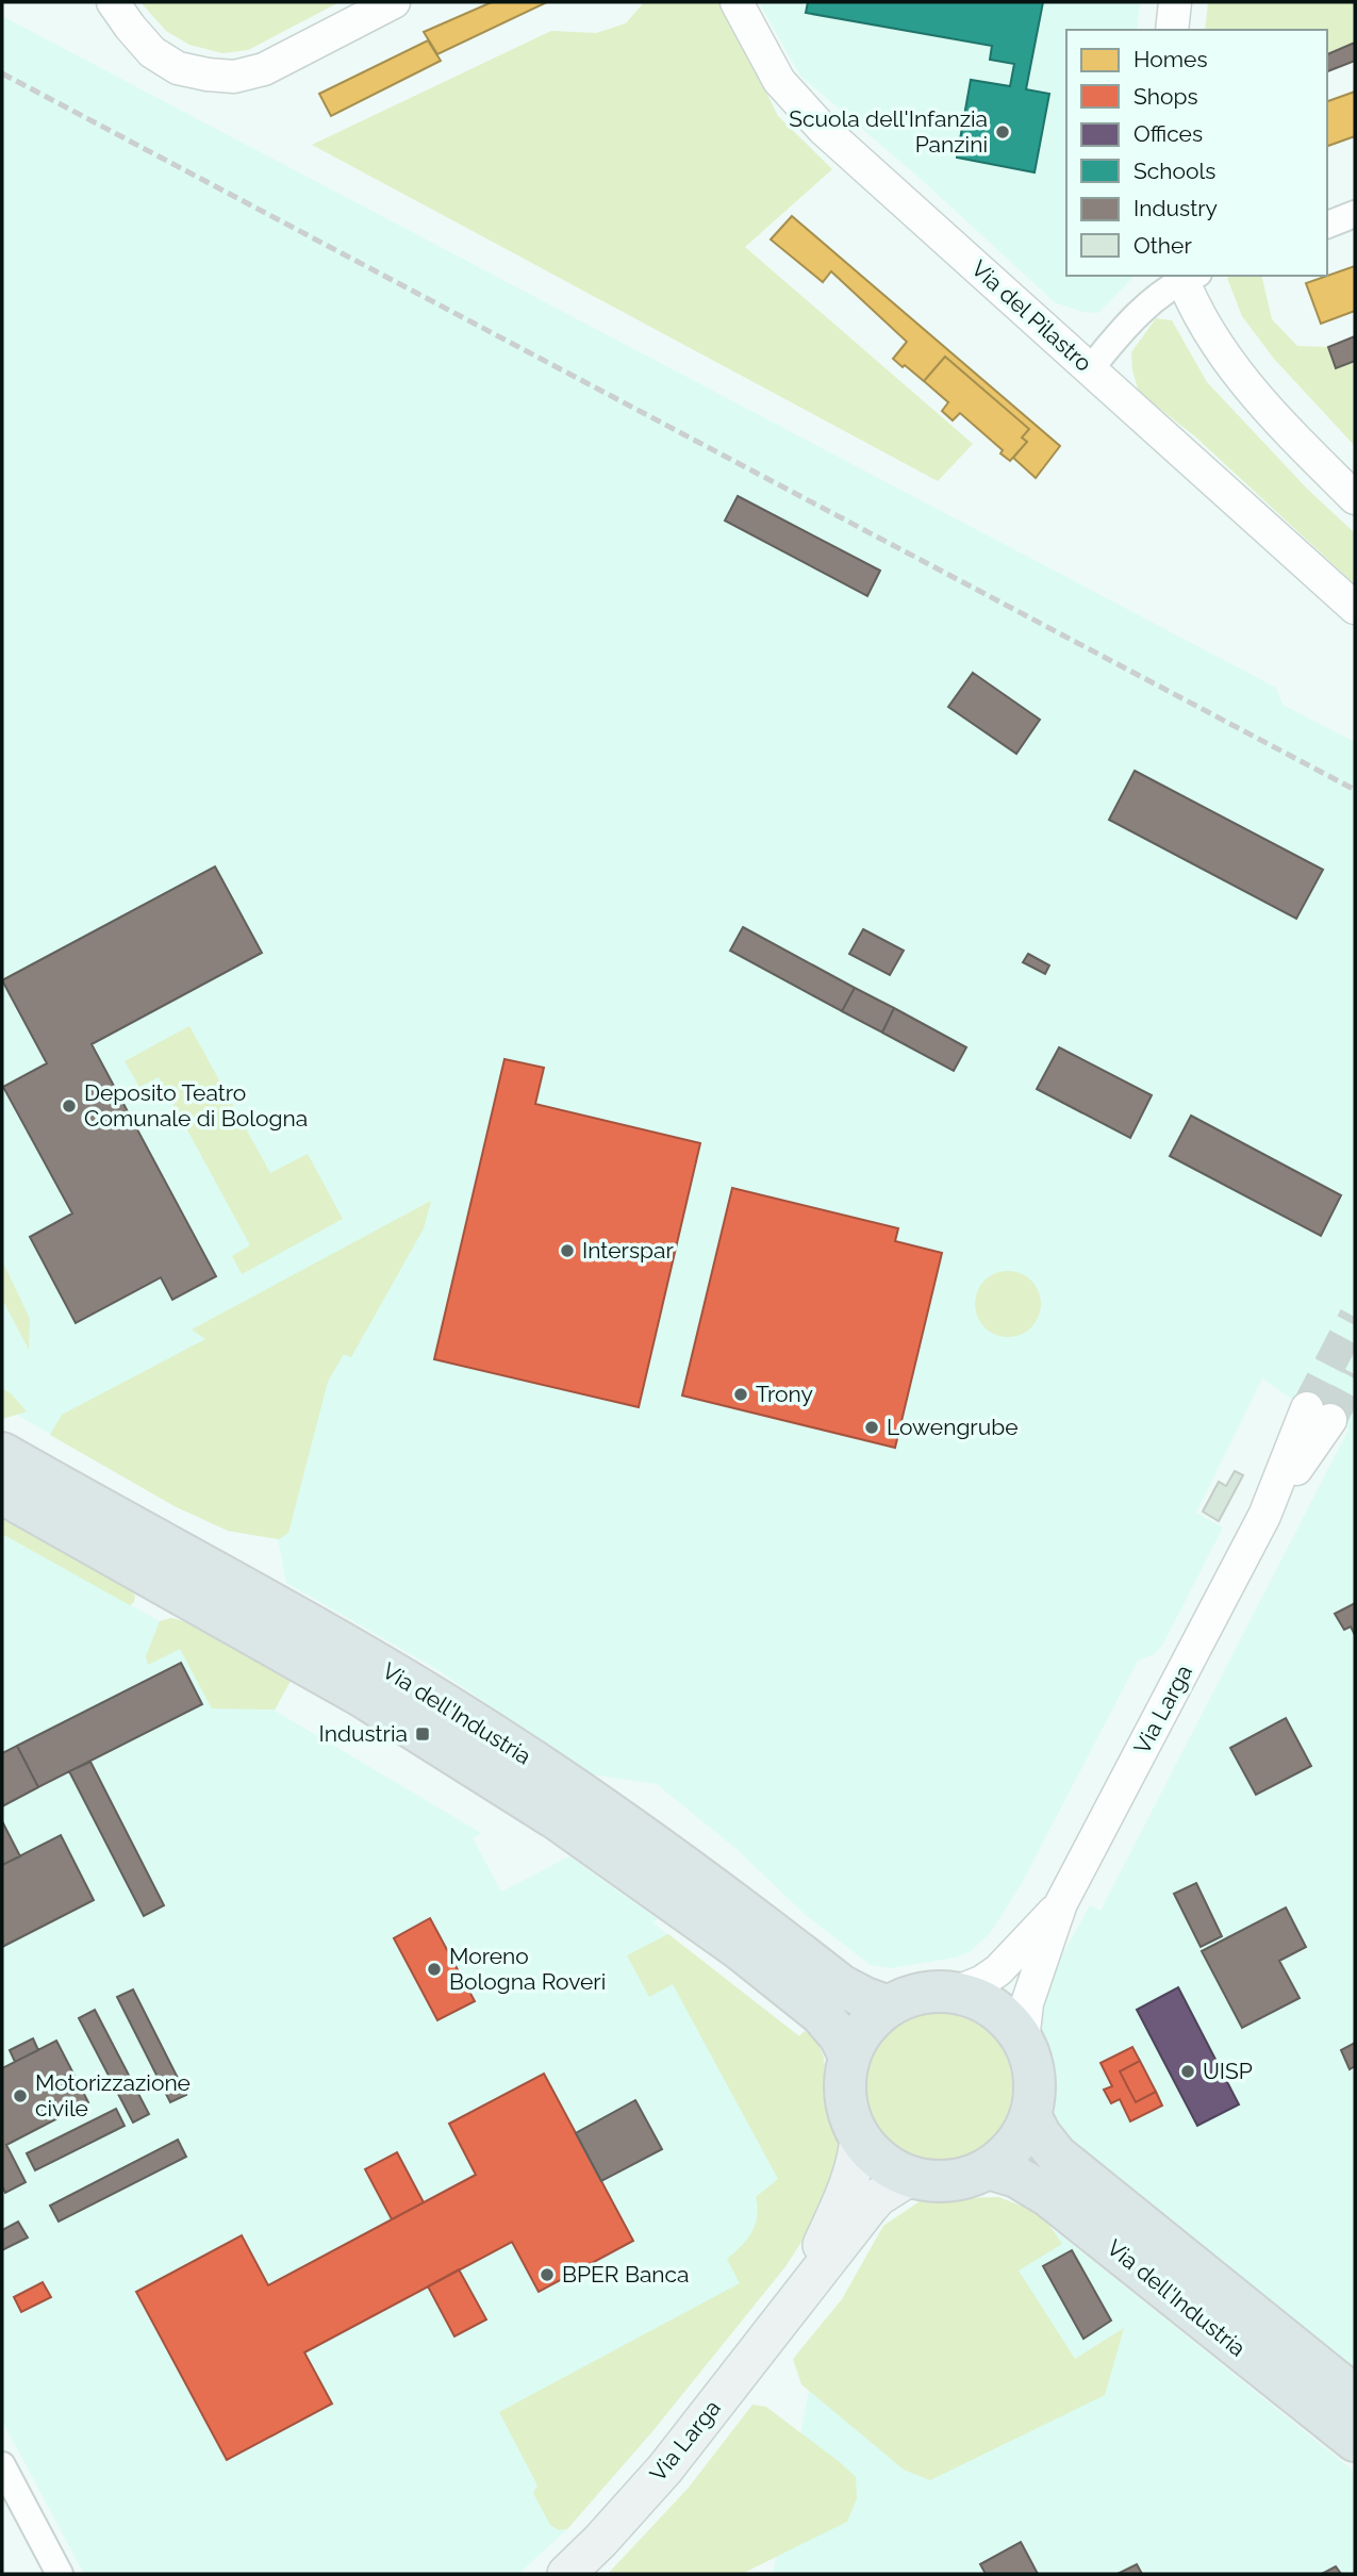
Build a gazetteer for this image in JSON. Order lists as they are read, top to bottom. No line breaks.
{"streets":{"main road":["Via Larga","Via dell'Industria"],"street":["Via del Pilastro"]},"crossings":[["Via Larga","Via dell'Industria"]],"places":{"other":["Scuola dell'Infanzia Panzini","Deposito Teatro Comunale di Bologna","Interspar","Trony","Lowengrube","Moreno Bologna Roveri","UISP","Motorizzazione civile","BPER Banca"],"transit":["Industria"]},"legend":["Homes","Shops","Offices","Schools","Industry","Other"]}
